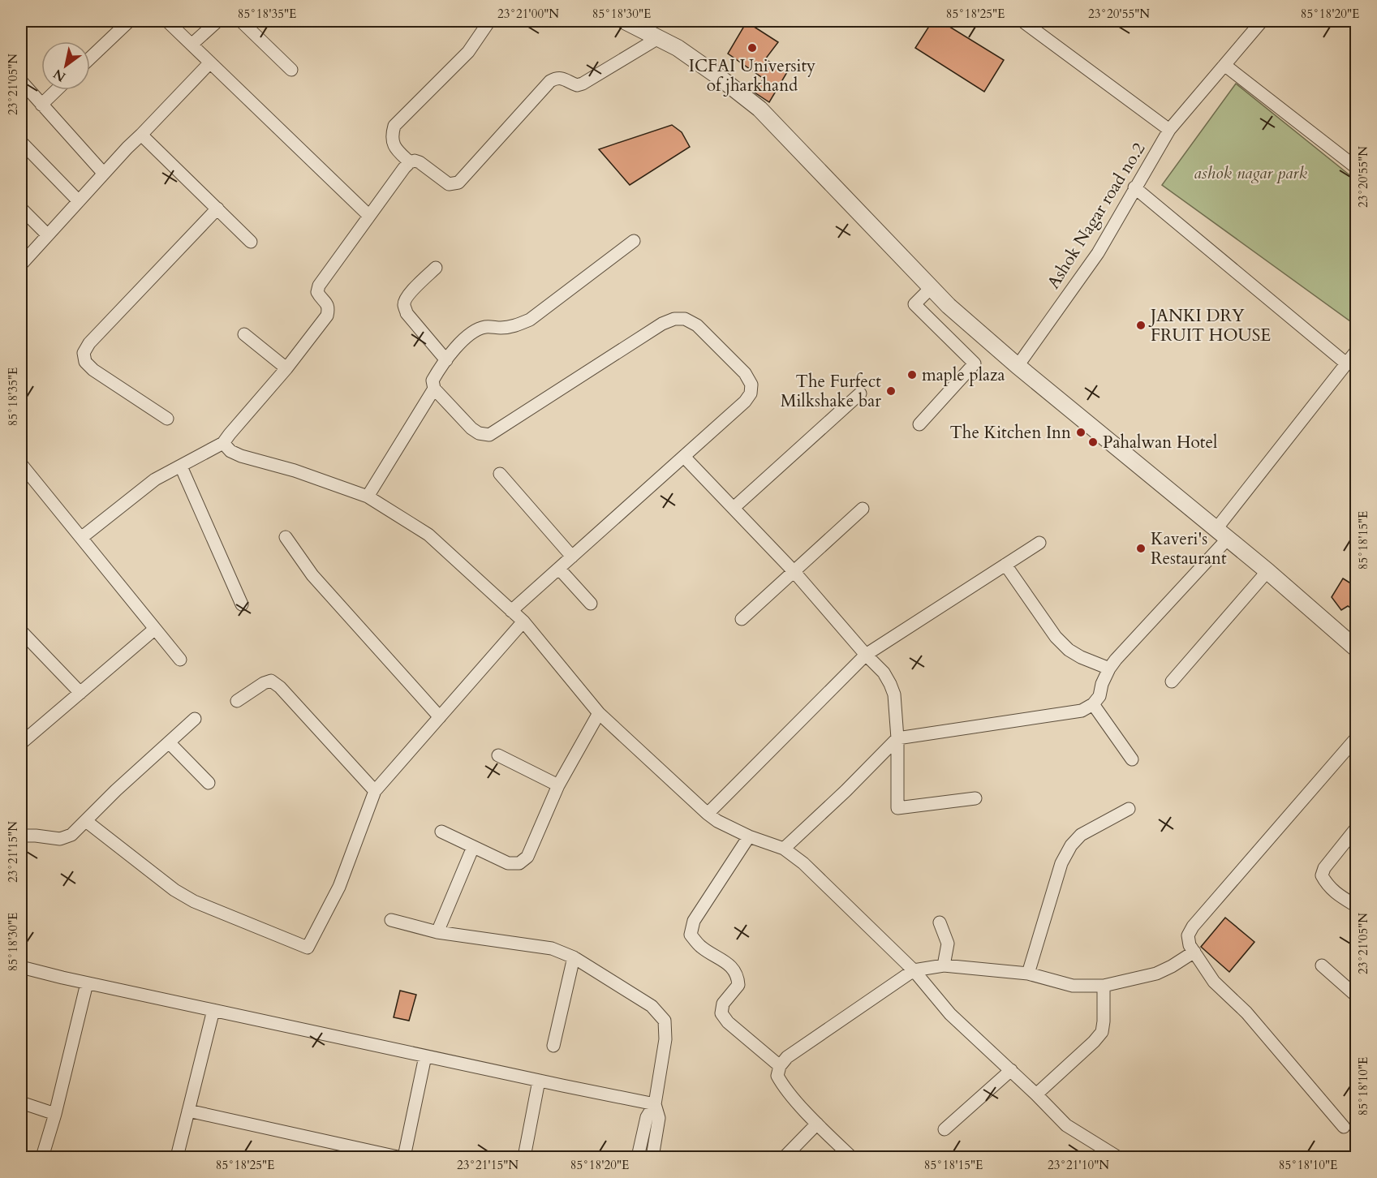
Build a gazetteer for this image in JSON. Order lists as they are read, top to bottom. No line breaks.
{"streets":{"street":["Ashok Nagar road no.2"]},"parks":["ashok nagar park"],"places":["ICFAI University of jharkhand","JANKI DRY FRUIT HOUSE","maple plaza","The Furfect Milkshake bar","The Kitchen Inn","Pahalwan Hotel","Kaveri's Restaurant"],"north":"bottom left","coordinates":["85°18'35\"E","23°21'00\"N","85°18'30\"E","85°18'25\"E","23°20'55\"N","85°18'20\"E","23°21'05\"N","85°18'15\"E","23°21'15\"N","85°18'10\"E","23°21'10\"N"]}
